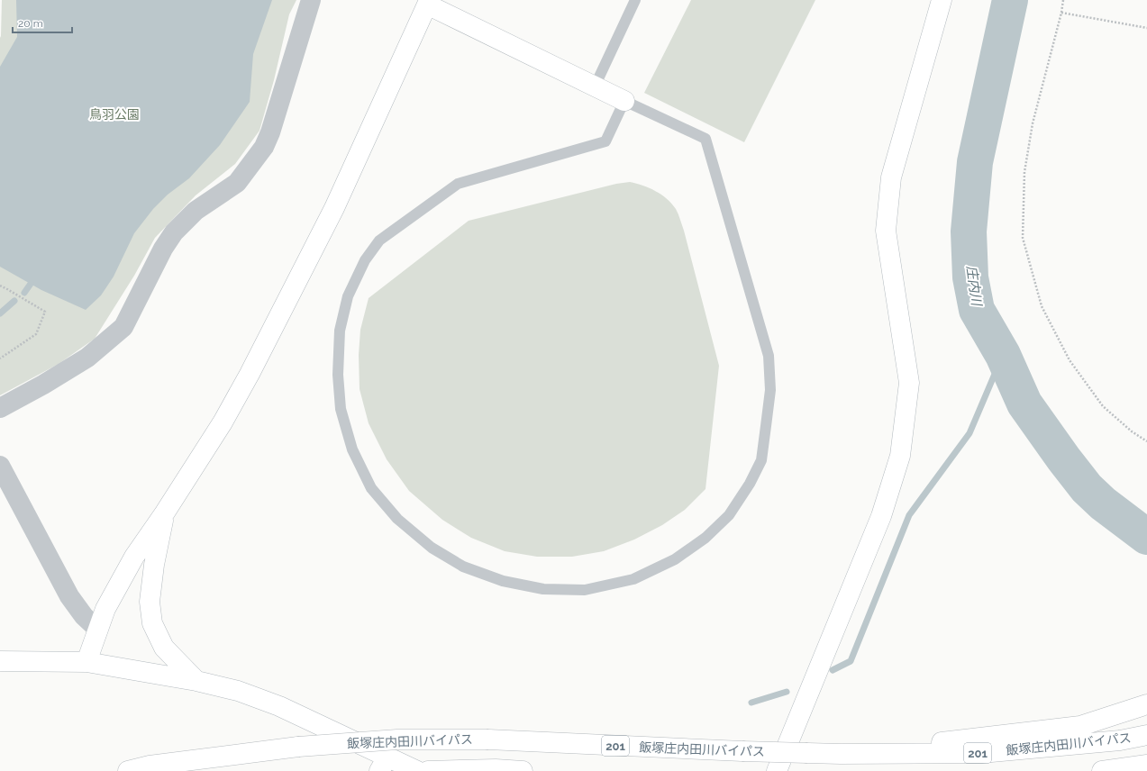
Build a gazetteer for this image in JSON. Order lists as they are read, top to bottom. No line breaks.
{"streets":{"main road":["飯塚庄内田川バイパス","201"]},"water":["庄内川"],"parks":["鳥羽公園"],"scale_bar":"20 m"}
